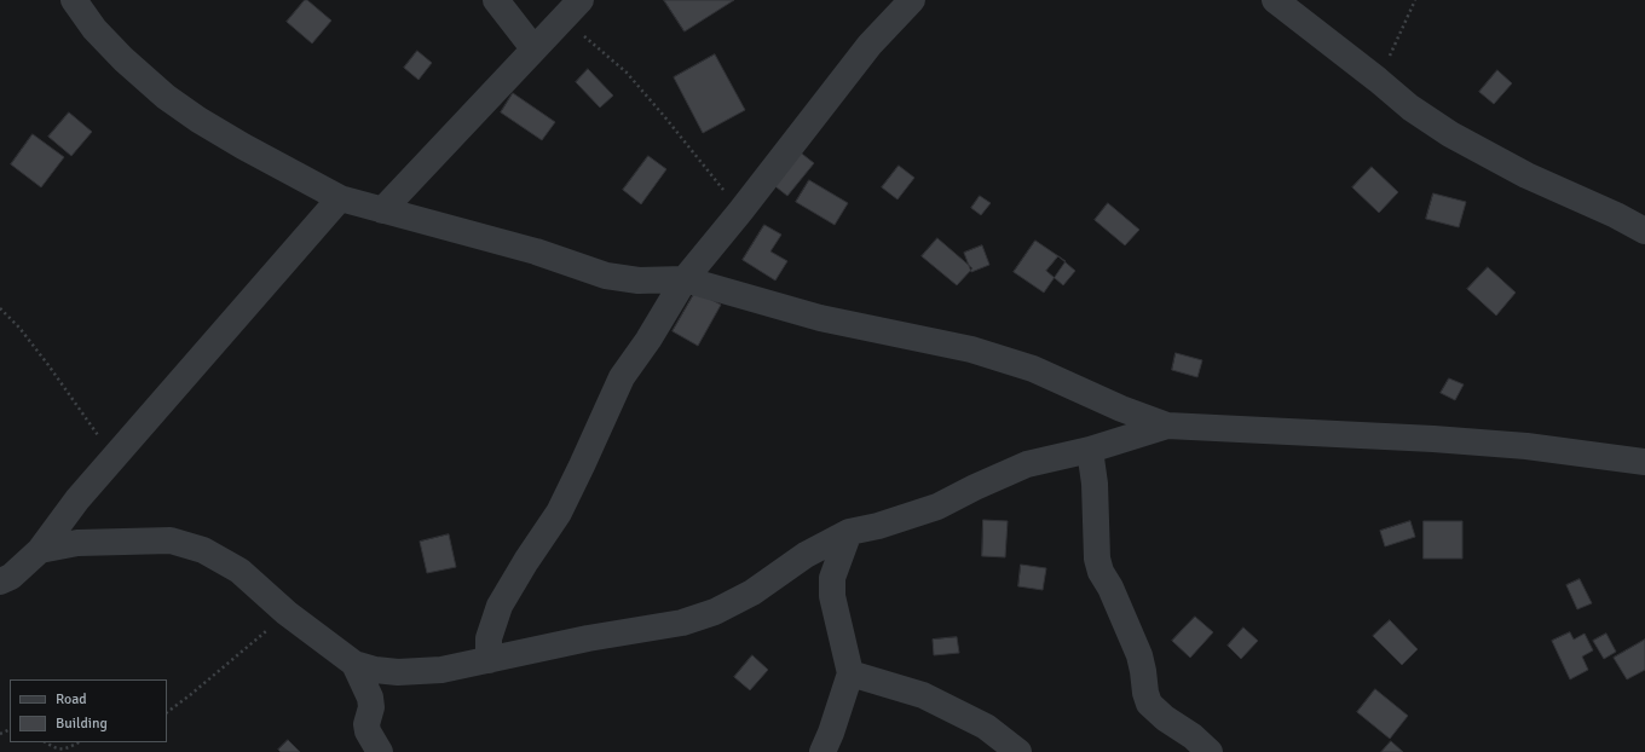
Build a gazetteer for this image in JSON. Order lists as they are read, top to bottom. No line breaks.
{"legend":["Road","Building"]}
